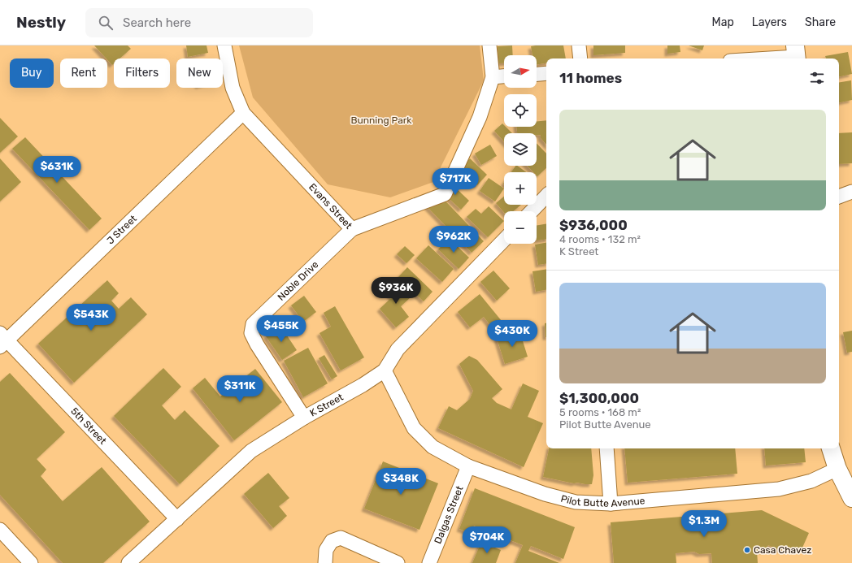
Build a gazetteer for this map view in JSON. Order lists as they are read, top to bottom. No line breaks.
{"streets":{"street":["Evans Street","J Street","Noble Drive","K Street","5th Street","Pilot Butte Avenue","Dalgas Street"]},"crossings":[["Evans Street","J Street"],["Evans Street","Noble Drive"],["J Street","5th Street"],["Noble Drive","K Street"],["K Street","5th Street"],["K Street","Pilot Butte Avenue"],["Pilot Butte Avenue","Dalgas Street"]],"parks":["Bunning Park"],"places":["Casa Chavez"],"north":"right","page":{"header":"Nestly","search":"Search here","nav":["Map","Layers","Share"],"map_buttons":["+","−"],"chip":["Buy","Rent","Filters","New"],"heading":"11 homes","list":[{"name":"$936,000","note":"4 rooms · 132 m² · K Street"},{"name":"$1,300,000","note":"5 rooms · 168 m² · Pilot Butte Avenue"}],"price":["$631K","$717K","$962K","$936K","$543K","$455K","$430K","$311K","$348K","$1.3M","$704K"]}}
